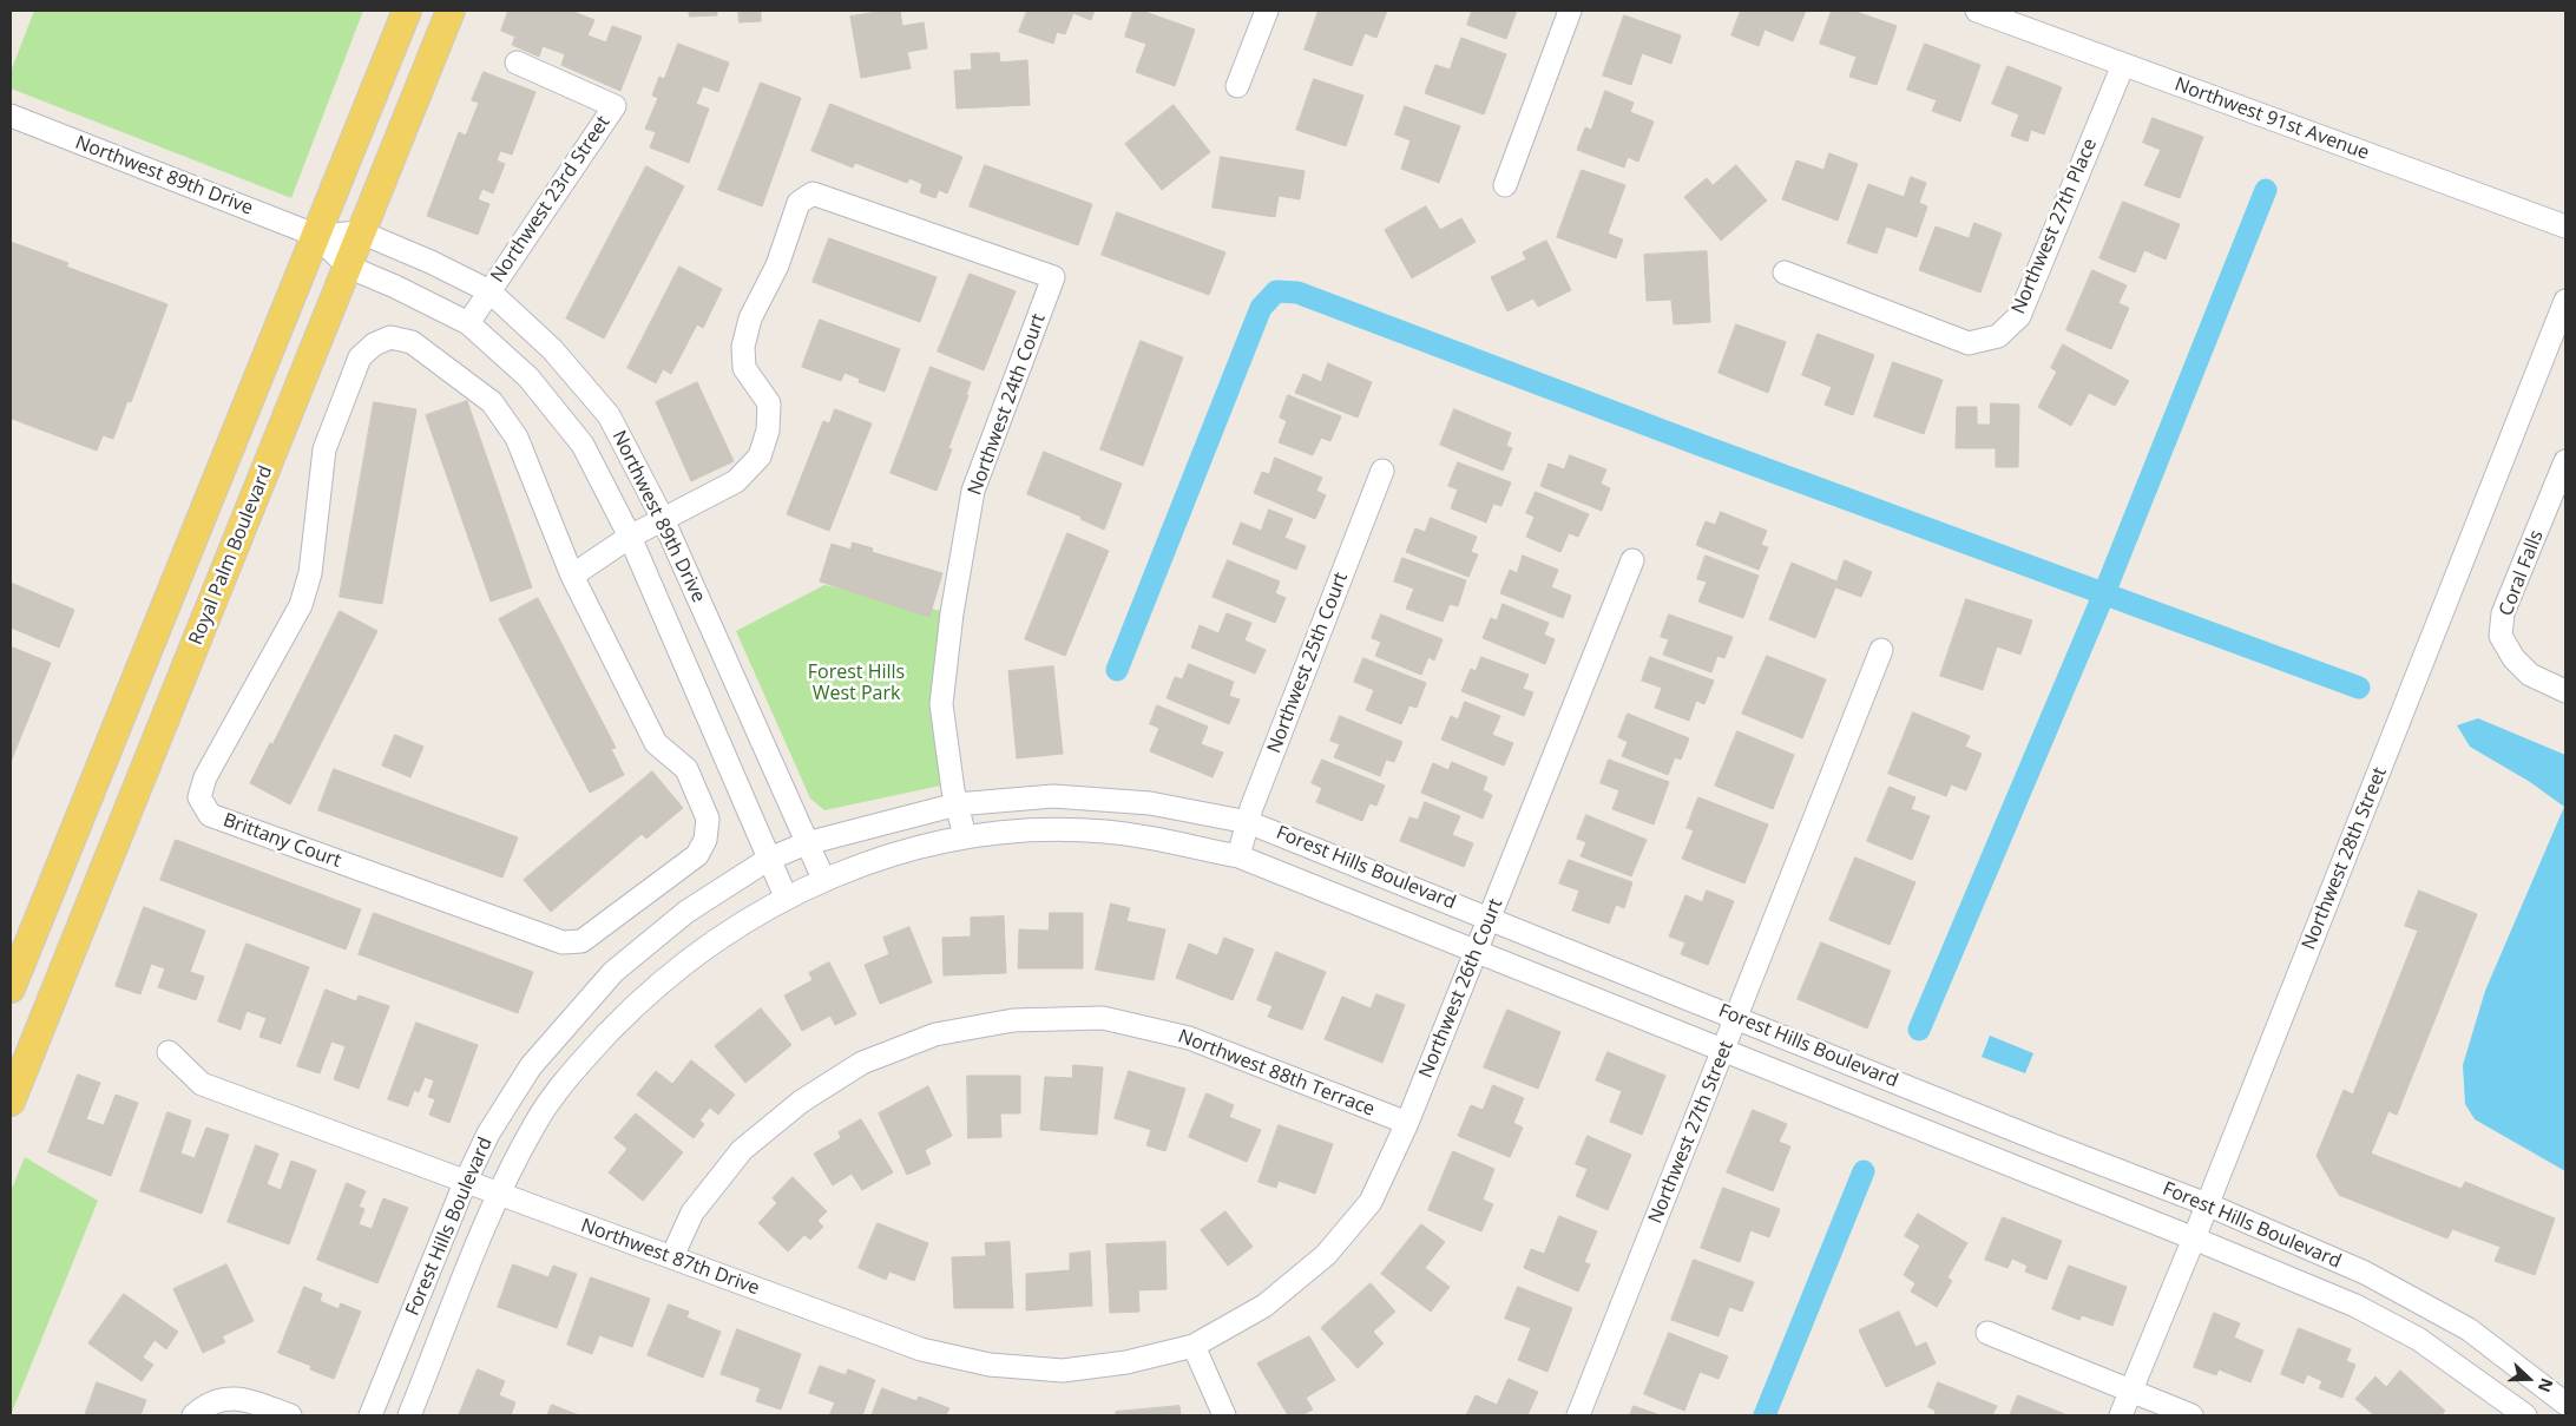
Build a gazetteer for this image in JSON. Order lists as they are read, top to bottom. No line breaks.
{"streets":{"main road":["Royal Palm Boulevard"],"street":["Northwest 91st Avenue","Northwest 89th Drive","Northwest 23rd Street","Northwest 27th Place","Northwest 24th Court","Coral Falls","Northwest 25th Court","Brittany Court","Northwest 28th Street","Forest Hills Boulevard","Northwest 26th Court","Northwest 88th Terrace","Northwest 27th Street","Northwest 87th Drive"]},"crossings":[["Northwest 91st Avenue","Northwest 27th Place"],["Northwest 89th Drive","Northwest 23rd Street"],["Northwest 89th Drive","Northwest 24th Court"],["Northwest 89th Drive","Royal Palm Boulevard"],["Northwest 89th Drive","Forest Hills Boulevard"],["Northwest 24th Court","Forest Hills Boulevard"],["Northwest 25th Court","Forest Hills Boulevard"],["Northwest 28th Street","Forest Hills Boulevard"],["Forest Hills Boulevard","Northwest 26th Court"],["Forest Hills Boulevard","Northwest 27th Street"],["Forest Hills Boulevard","Northwest 87th Drive"],["Northwest 26th Court","Northwest 88th Terrace"],["Northwest 26th Court","Northwest 87th Drive"],["Northwest 88th Terrace","Northwest 87th Drive"]],"parks":["Forest Hills West Park"],"north":"right"}
